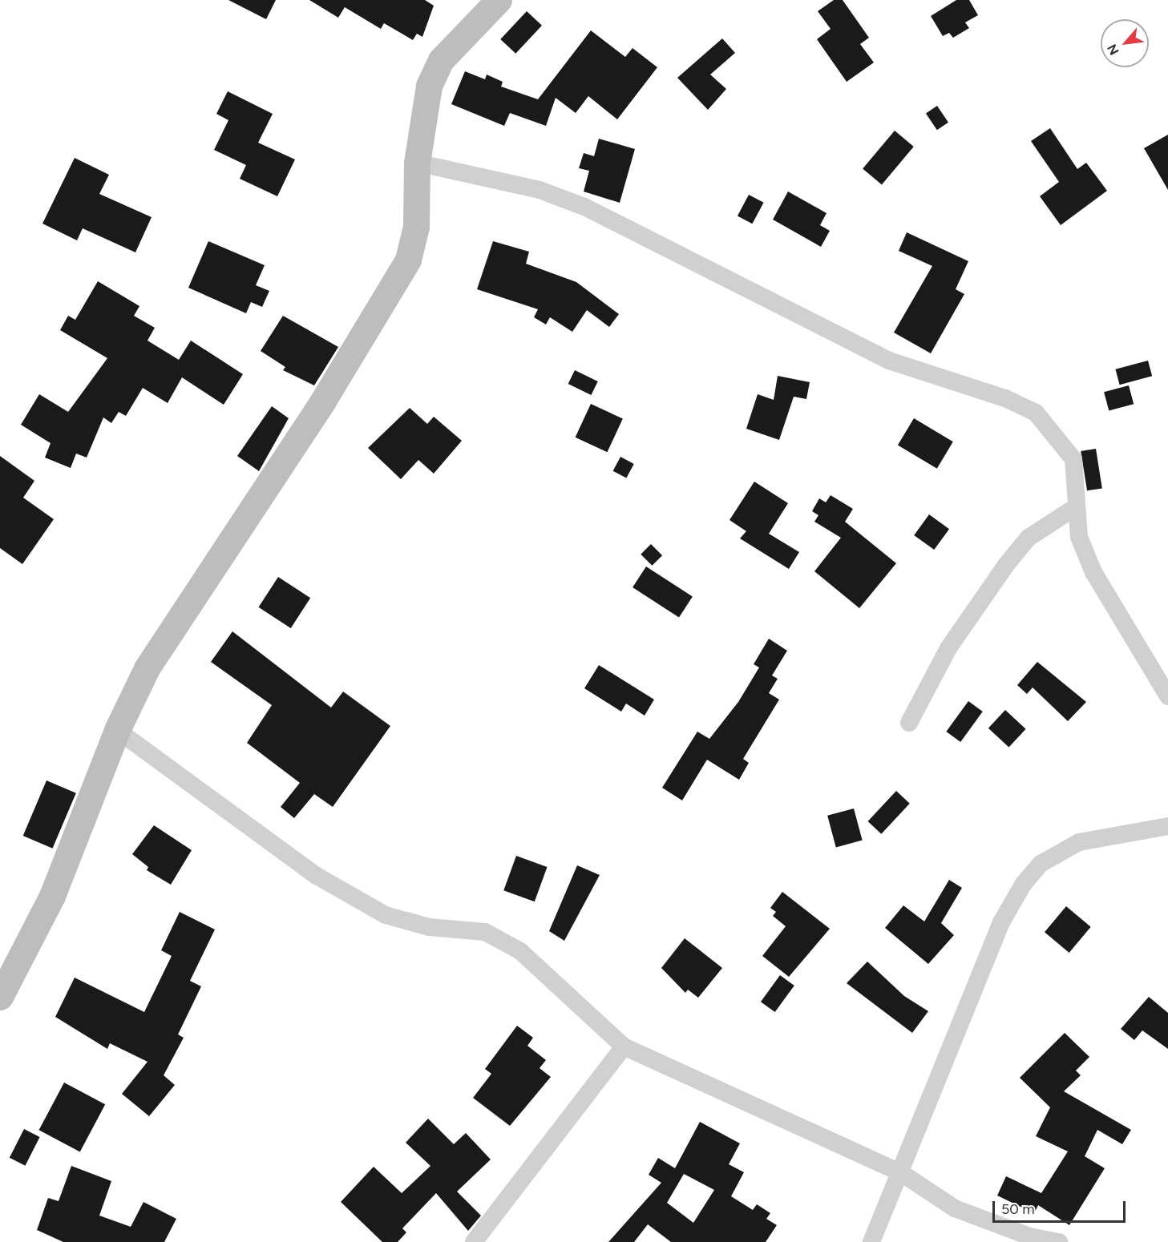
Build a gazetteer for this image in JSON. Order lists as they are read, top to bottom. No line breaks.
{"scale_bar":"50 m","north":"bottom left"}
